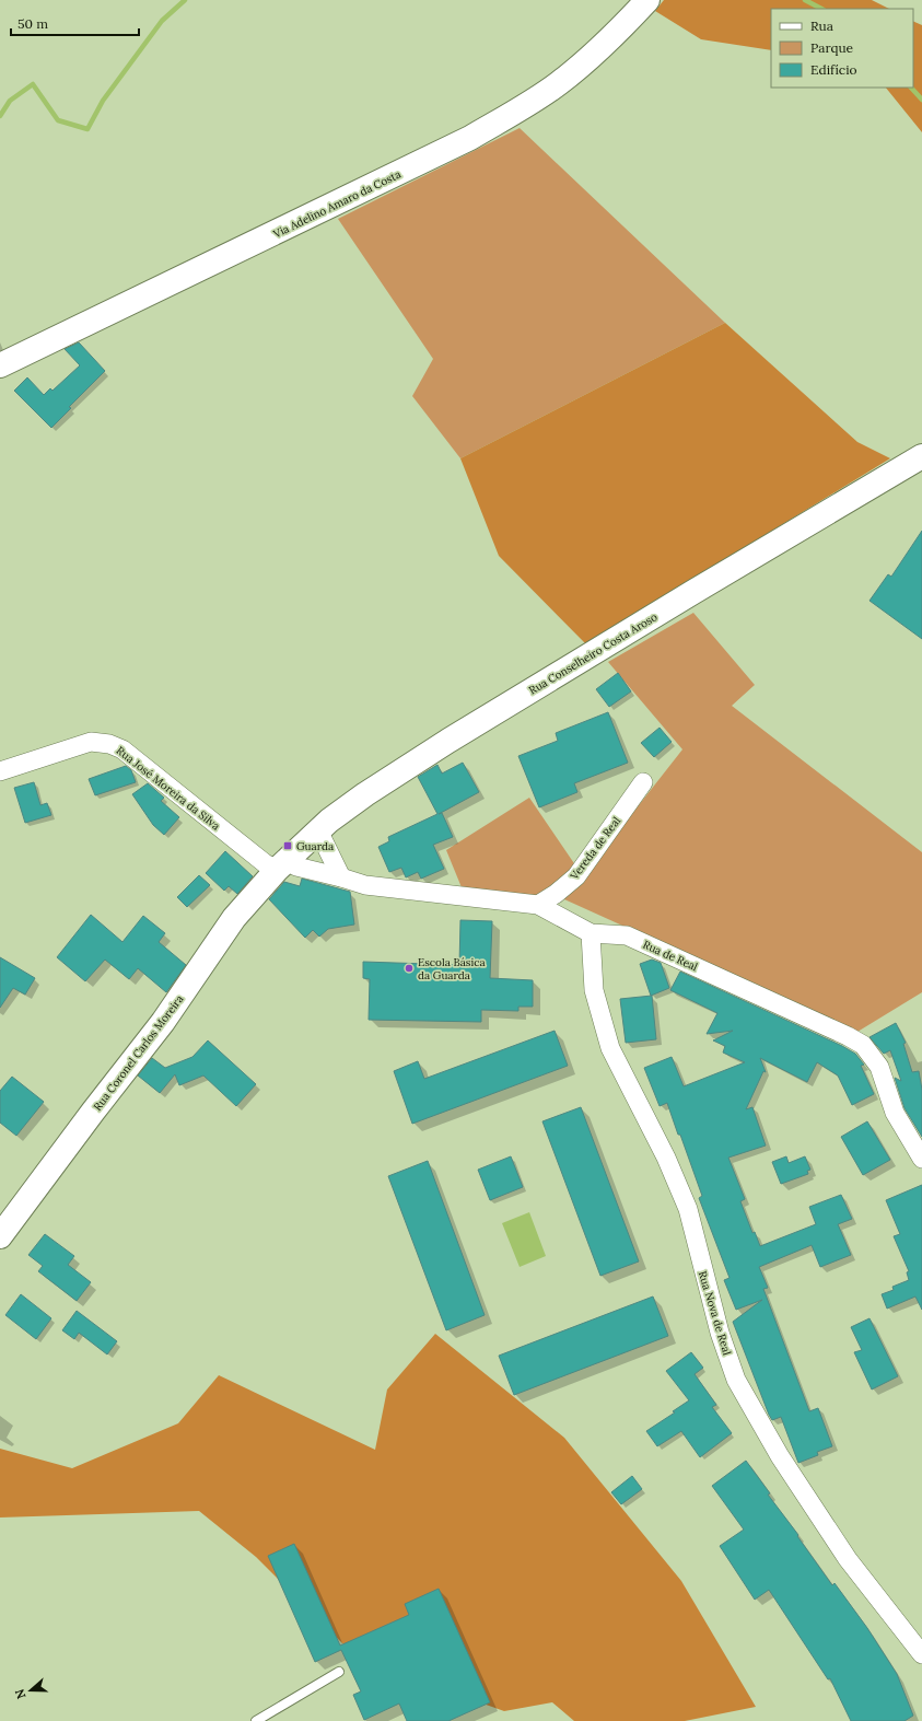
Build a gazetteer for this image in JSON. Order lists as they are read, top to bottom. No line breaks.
{"streets":{"main road":["Via Adelino Amaro da Costa","Rua Conselheiro Costa Aroso","Rua Coronel Carlos Moreira"],"street":["Rua José Moreira da Silva","Vereda de Real","Rua de Real","Rua Nova de Real"]},"crossings":[["Rua Conselheiro Costa Aroso","Rua José Moreira da Silva"],["Rua Conselheiro Costa Aroso","Rua de Real"],["Rua Conselheiro Costa Aroso","Rua Coronel Carlos Moreira"],["Rua José Moreira da Silva","Rua de Real"],["Rua José Moreira da Silva","Rua Coronel Carlos Moreira"],["Vereda de Real","Rua de Real"],["Rua de Real","Rua Coronel Carlos Moreira"],["Rua de Real","Rua Nova de Real"]],"places":{"transit":["Guarda"],"other":["Escola Básica da Guarda"]},"legend":["Rua","Parque","Edifício"],"scale_bar":"50 m","north":"left"}
